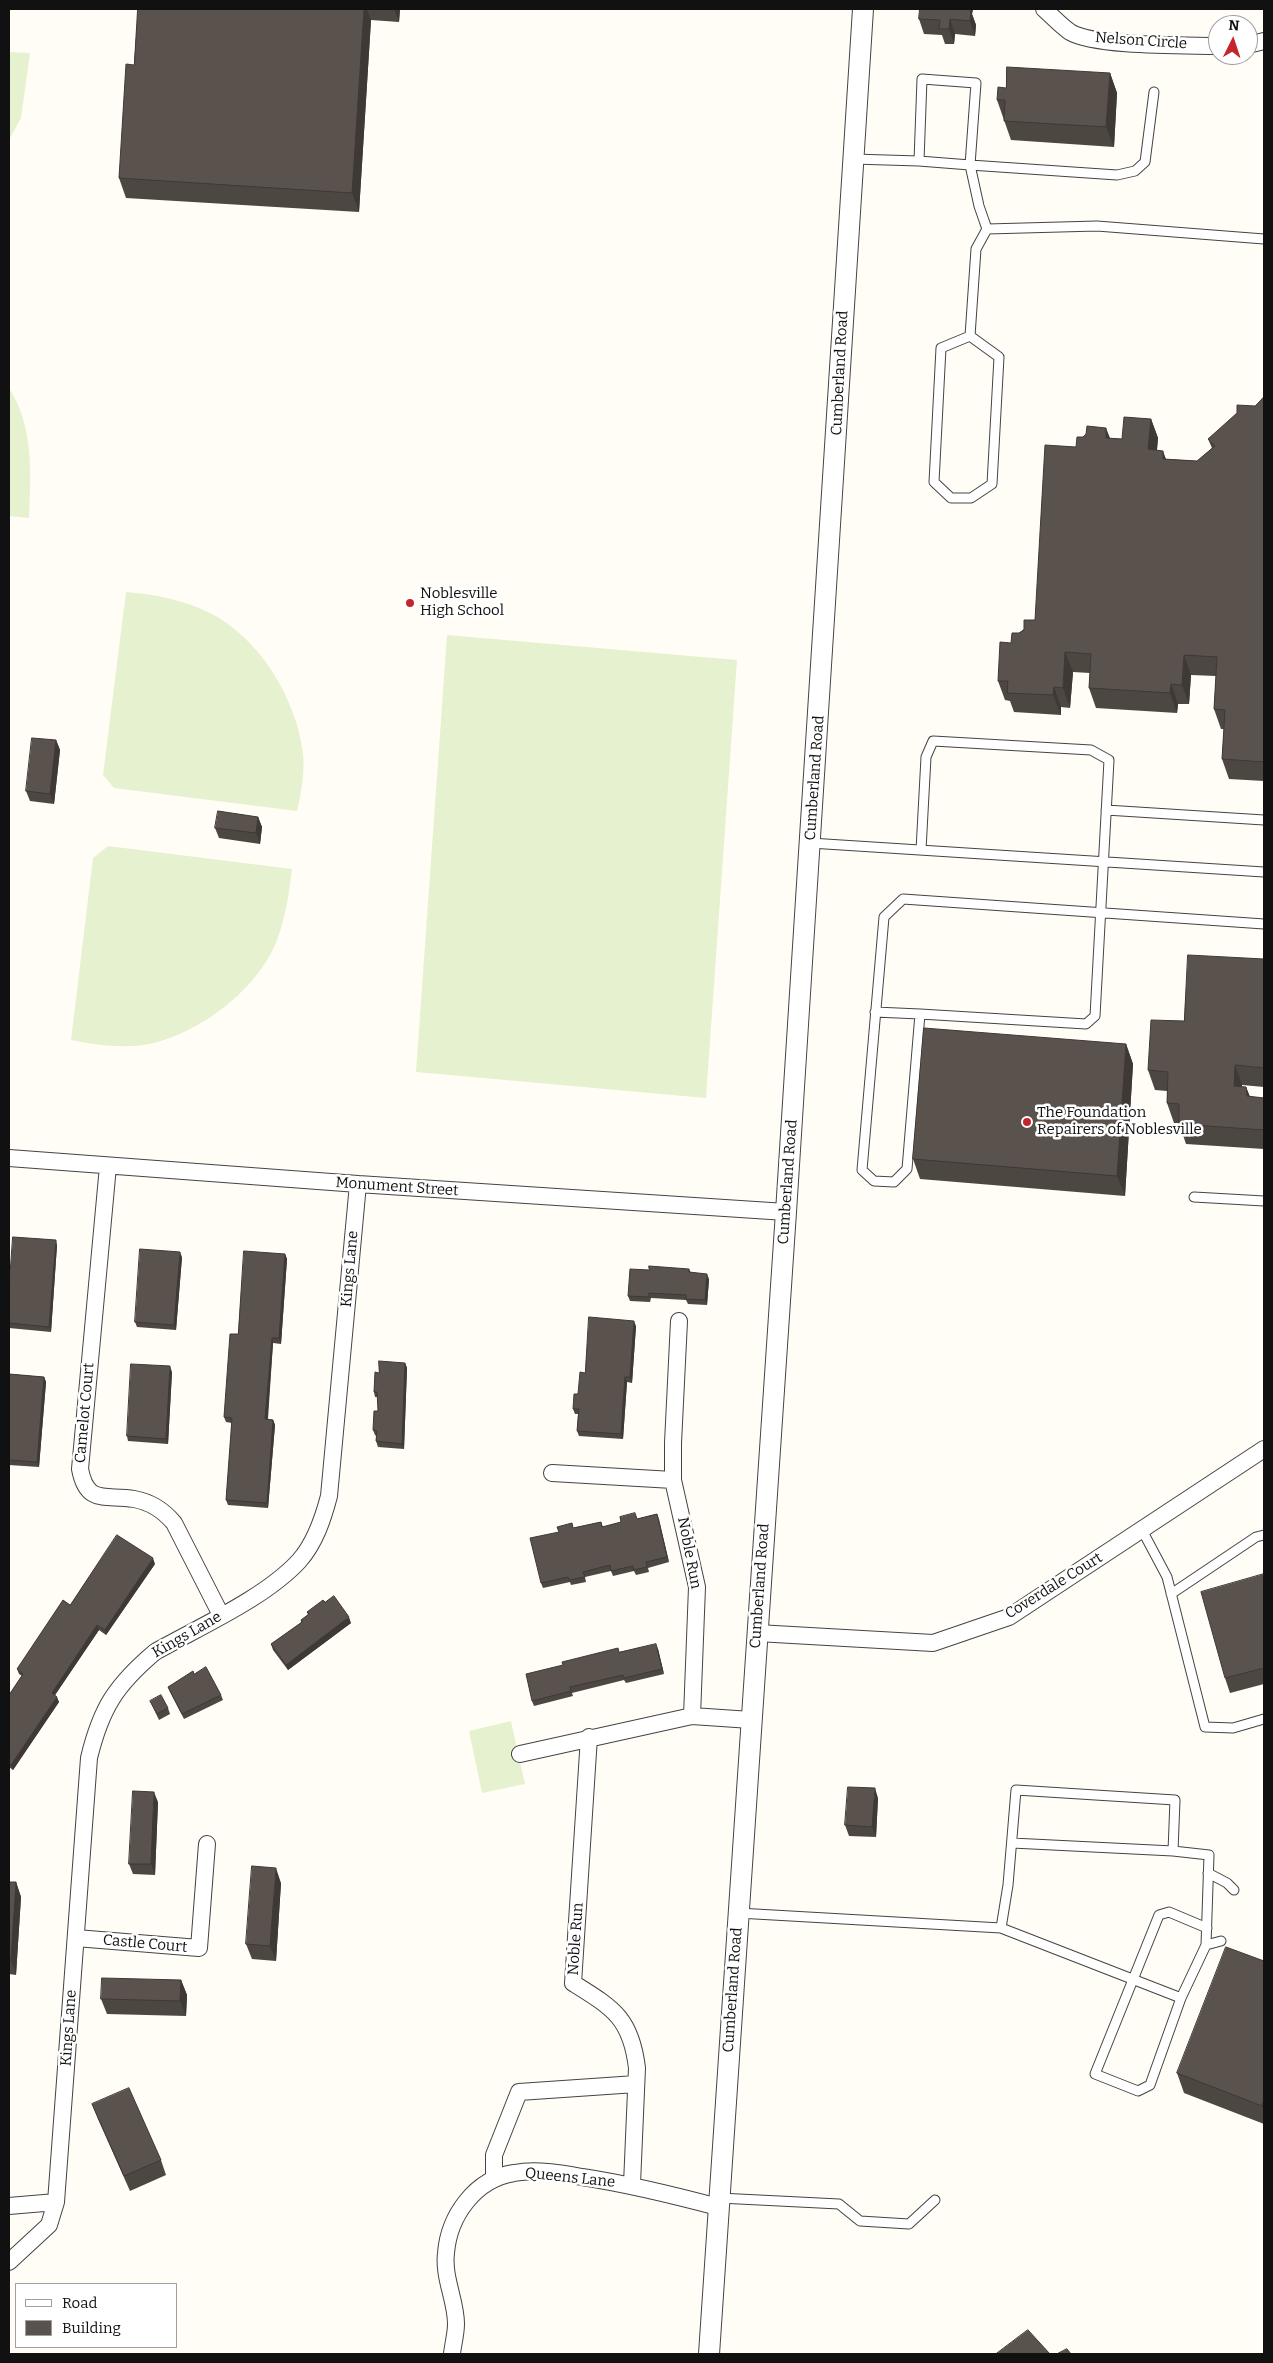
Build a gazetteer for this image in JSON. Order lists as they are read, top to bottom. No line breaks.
{"streets":{"street":["Nelson Circle","Cumberland Road","Monument Street","Kings Lane","Camelot Court","Noble Run","Coverdale Court","Castle Court","Queens Lane"]},"crossings":[["Cumberland Road","Monument Street"],["Cumberland Road","Coverdale Court"],["Cumberland Road","Queens Lane"],["Monument Street","Kings Lane"],["Monument Street","Camelot Court"],["Kings Lane","Camelot Court"],["Kings Lane","Castle Court"],["Noble Run","Queens Lane"]],"places":["Noblesville High School","The Foundation Repairers of Noblesville"],"legend":["Road","Building"],"north":"top"}
